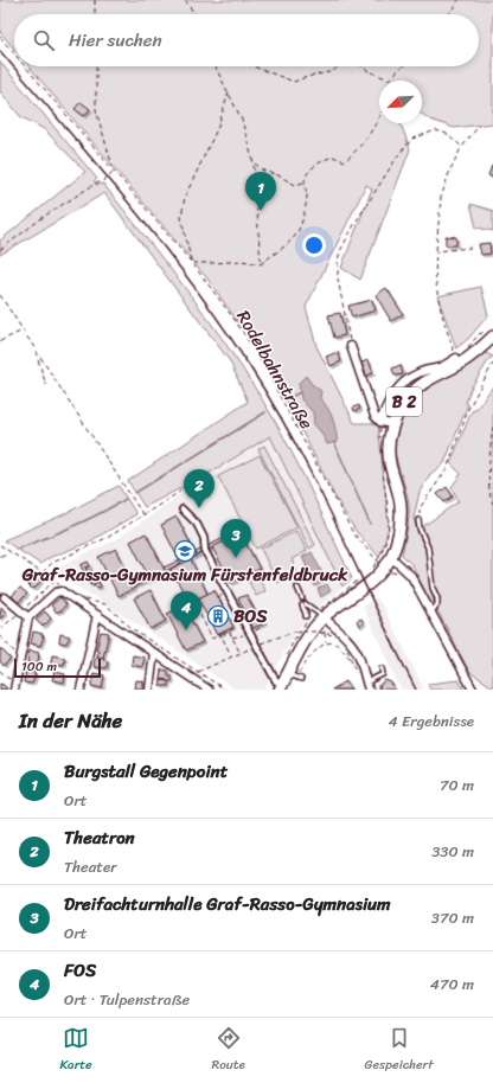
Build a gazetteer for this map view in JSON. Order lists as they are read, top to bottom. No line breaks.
{"streets":{"main road":["B 2"],"path":["Rodelbahnstraße"]},"crossings":[["Rodelbahnstraße","B 2"]],"places":{"school or university":["Graf-Rasso-Gymnasium Fürstenfeldbruck"],"building":["BOS"]},"scale_bar":"100 m","north":"bottom left","page":{"search":"Hier suchen","pins":["1","2","3","4"],"scale":"100 m","heading":["In der Nähe","4 Ergebnisse"],"list":[{"mark":"1","name":"Burgstall Gegenpoint","note":"Ort","value":"70 m"},{"mark":"2","name":"Theatron","note":"Theater","value":"330 m"},{"mark":"3","name":"Dreifachturnhalle Graf-Rasso-Gymnasium","note":"Ort","value":"370 m"},{"mark":"4","name":"FOS","note":"Ort · Tulpenstraße","value":"470 m"}],"nav":["Karte","Route","Gespeichert"]}}
